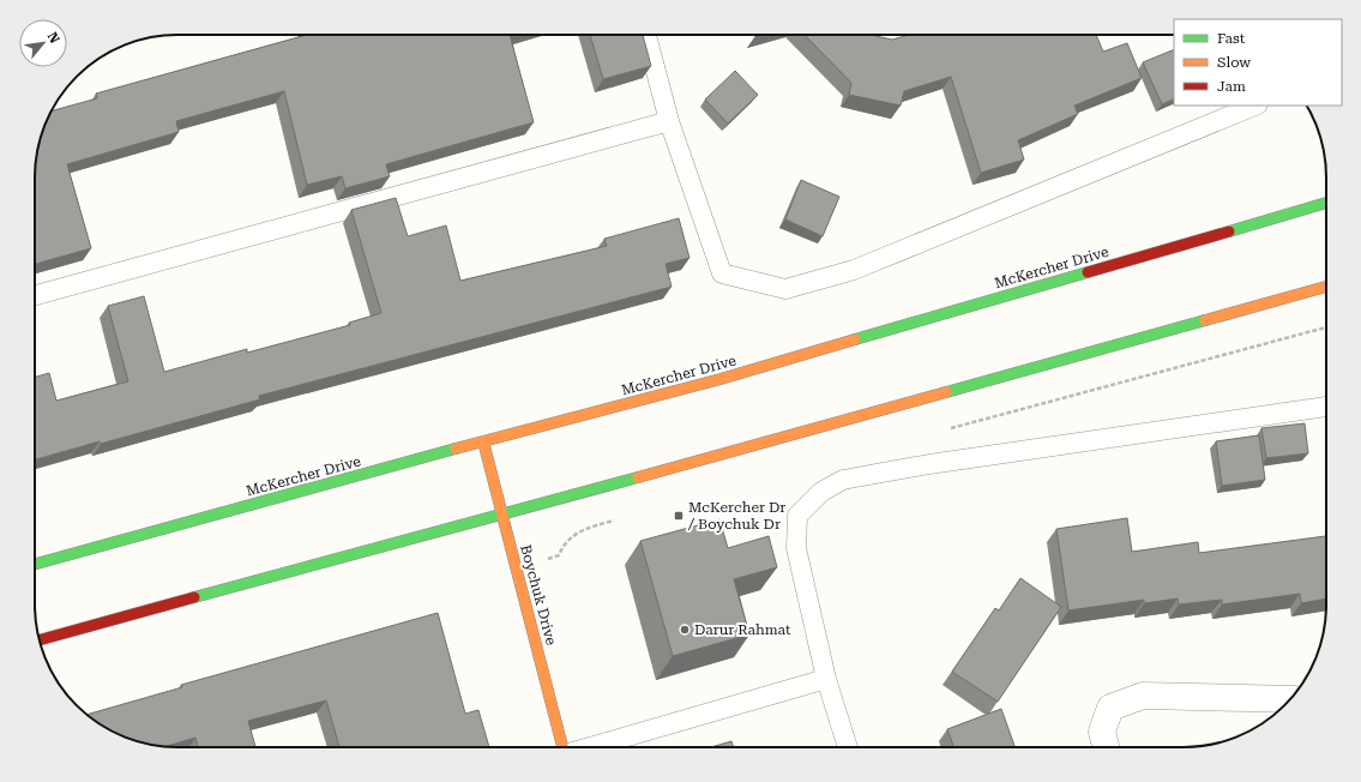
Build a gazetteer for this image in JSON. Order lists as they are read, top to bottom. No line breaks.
{"streets":{"main road":["McKercher Drive","Boychuk Drive"]},"crossings":[["McKercher Drive","Boychuk Drive"]],"places":{"transit":["McKercher Dr / Boychuk Dr"],"other":["Darur Rahmat"]},"legend":["Fast","Slow","Jam"],"north":"top right"}
